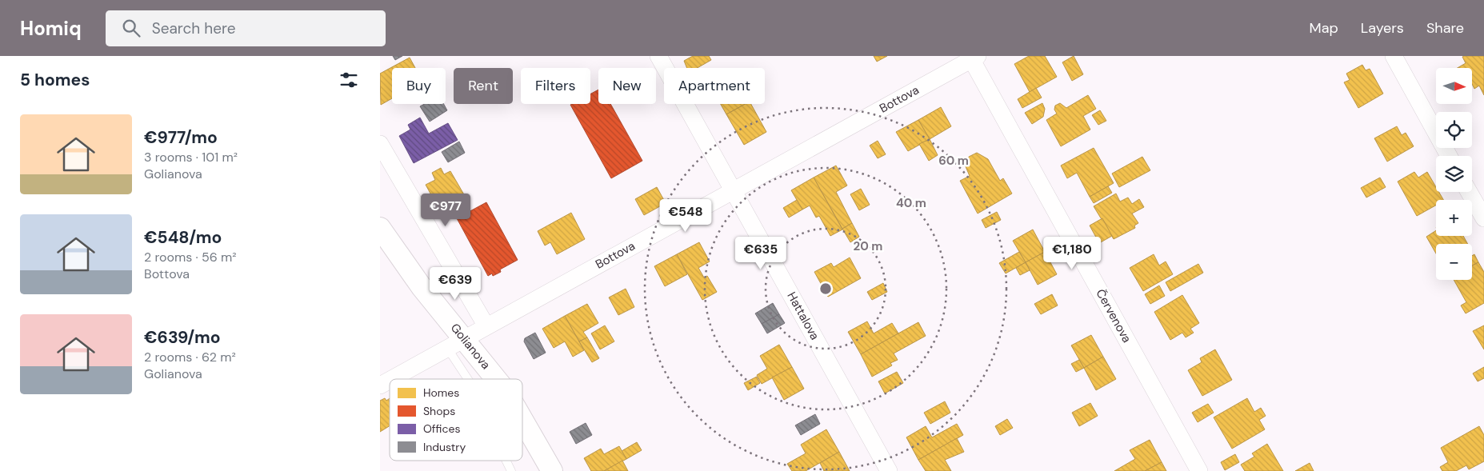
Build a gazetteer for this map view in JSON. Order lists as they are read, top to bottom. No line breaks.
{"streets":{"street":["Bottova","Hattalova","Červenova","Golianova"]},"crossings":[["Bottova","Hattalova"],["Bottova","Červenova"],["Bottova","Golianova"]],"legend":["Homes","Shops","Offices","Industry"],"north":"right","page":{"header":"Homiq","search":"Search here","nav":["Map","Layers","Share"],"heading":"5 homes","map_buttons":["+","−"],"chip":["Buy","Rent","Filters","New","Apartment"],"list":[{"name":"€977/mo","note":"3 rooms · 101 m² · Golianova"},{"name":"€548/mo","note":"2 rooms · 56 m² · Bottova"},{"name":"€639/mo","note":"2 rooms · 62 m² · Golianova"}],"price":["€977","€548","€635","€1,180","€639"]},"rings":["60 m","40 m","20 m"]}
